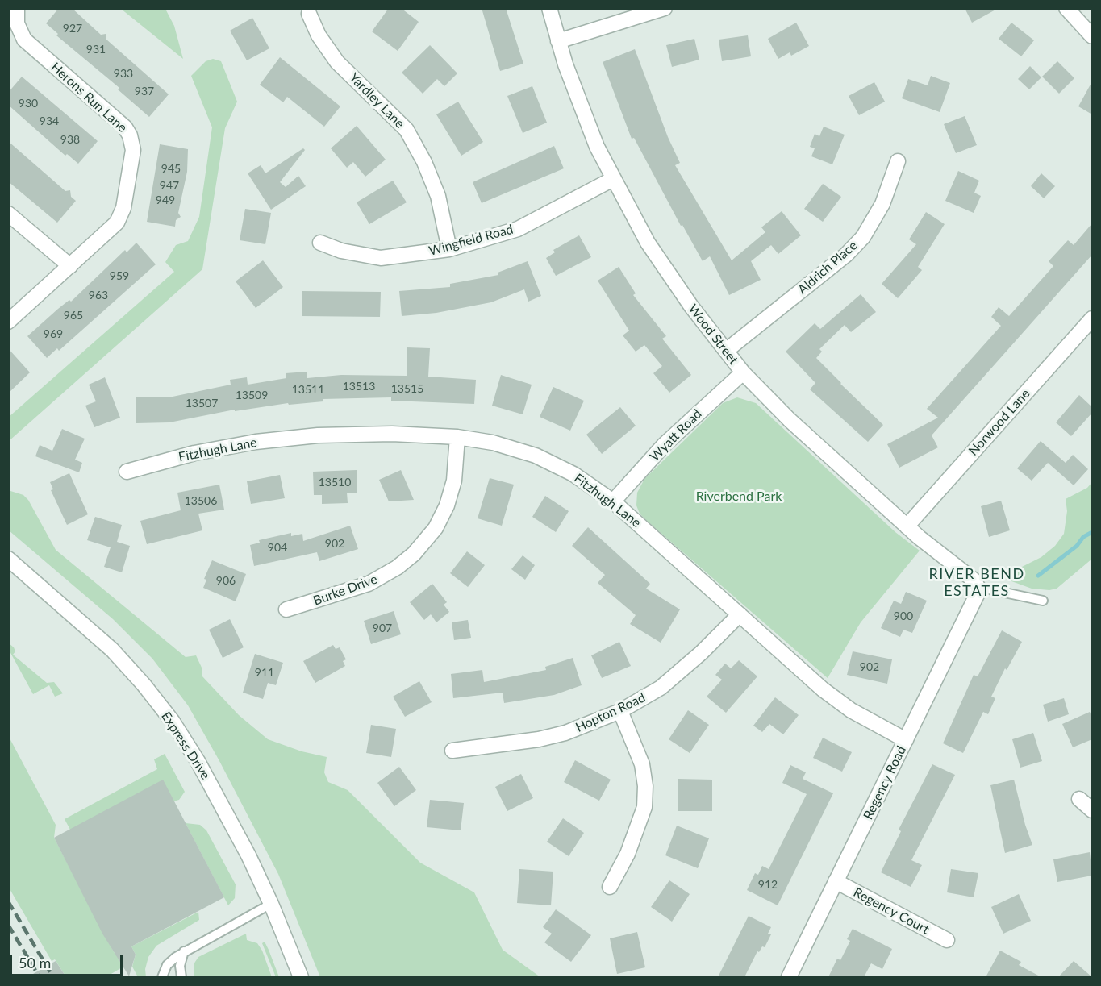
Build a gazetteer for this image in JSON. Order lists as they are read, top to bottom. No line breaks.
{"streets":{"street":["Herons Run Lane","Yardley Lane","Wingfield Road","Aldrich Place","Wood Street","Norwood Lane","Wyatt Road","Fitzhugh Lane","Burke Drive","Hopton Road","Express Drive","Regency Road","Regency Court"]},"crossings":[["Yardley Lane","Wingfield Road"],["Wingfield Road","Wood Street"],["Aldrich Place","Wood Street"],["Wood Street","Norwood Lane"],["Wood Street","Wyatt Road"],["Wood Street","Regency Road"],["Wyatt Road","Fitzhugh Lane"],["Fitzhugh Lane","Burke Drive"],["Fitzhugh Lane","Hopton Road"],["Fitzhugh Lane","Regency Road"],["Regency Road","Regency Court"]],"districts":["RIVER BEND ESTATES"],"parks":["Riverbend Park"],"house_numbers":["927","931","933","937","930","934","938","945","947","949","959","963","965","969","13513","13515","13511","13509","13507","13510","13506","902","904","906","900","907","902","911","912"],"scale_bar":"50 m"}
